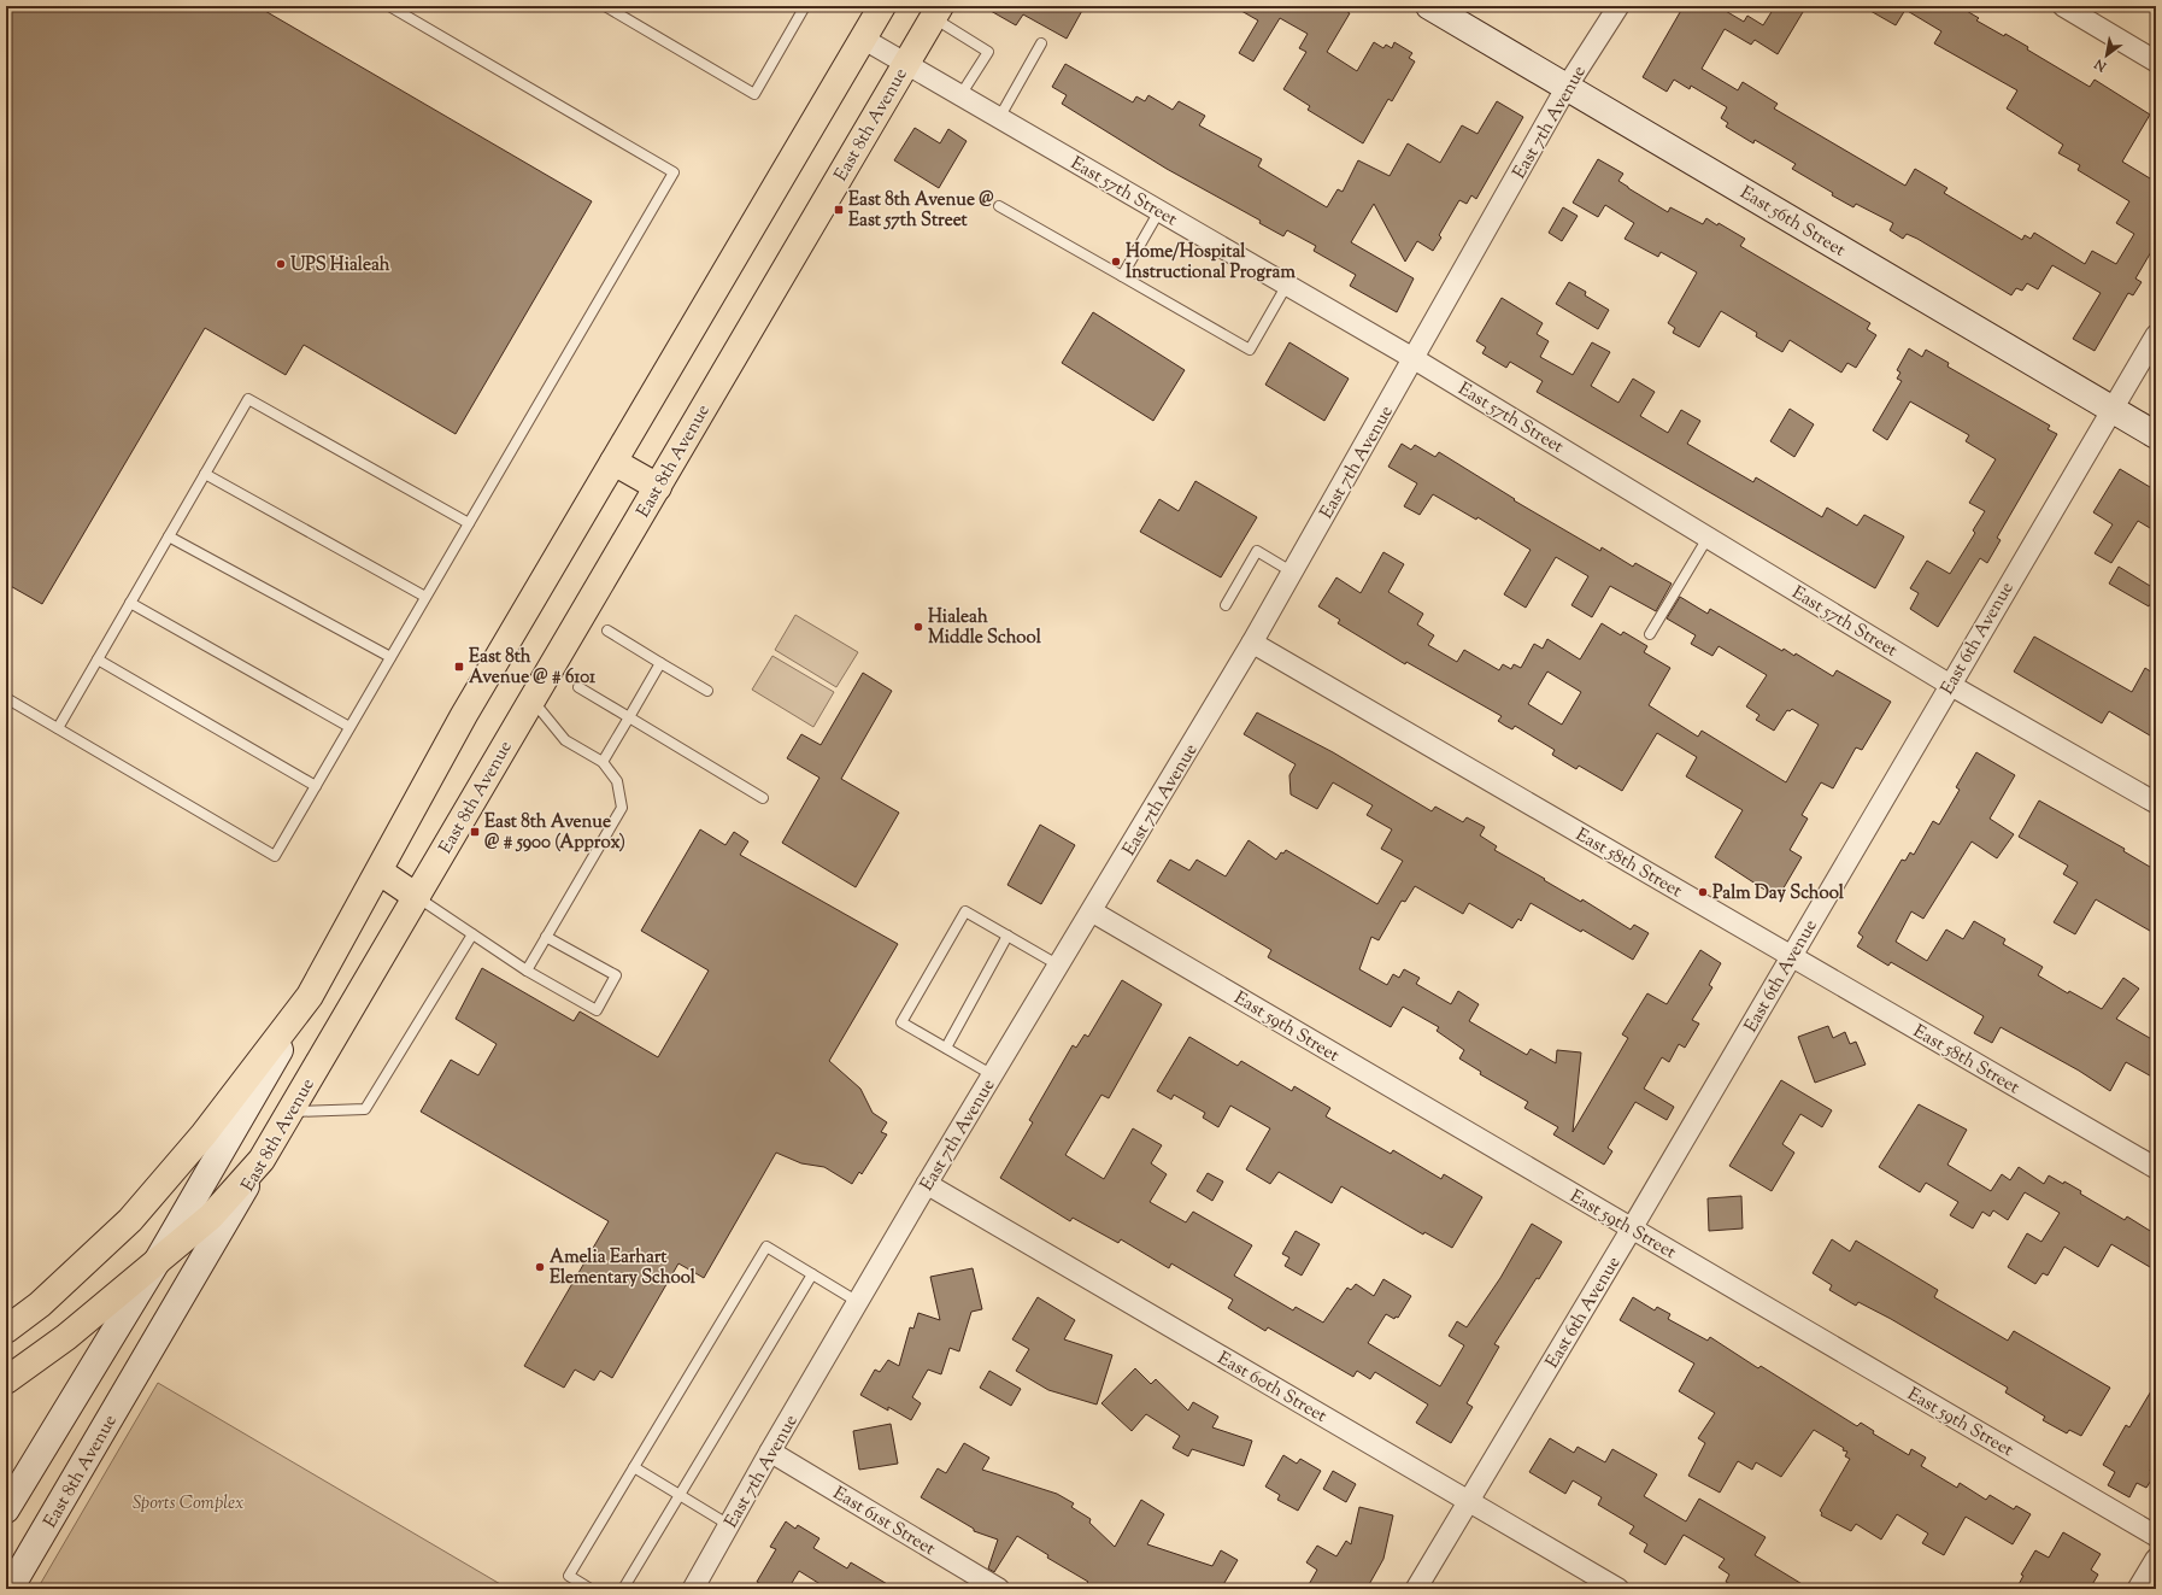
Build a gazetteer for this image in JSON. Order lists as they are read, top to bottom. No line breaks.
{"streets":{"main road":["East 8th Avenue","East 56th Street"],"street":["East 7th Avenue","East 57th Street","East 6th Avenue","East 58th Street","East 59th Street","East 60th Street","East 61st Street"]},"crossings":[["East 7th Avenue","East 57th Street"],["East 7th Avenue","East 56th Street"],["East 7th Avenue","East 58th Street"],["East 7th Avenue","East 59th Street"],["East 7th Avenue","East 60th Street"],["East 7th Avenue","East 61st Street"],["East 8th Avenue","East 57th Street"],["East 57th Street","East 6th Avenue"],["East 56th Street","East 6th Avenue"],["East 6th Avenue","East 58th Street"],["East 6th Avenue","East 59th Street"],["East 6th Avenue","East 60th Street"]],"parks":["Sports Complex"],"places":{"transit":["East 8th Avenue @ East 57th Street","East 8th Avenue @ # 6101","East 8th Avenue @ # 5900 (Approx)"],"other":["Home/Hospital Instructional Program","UPS Hialeah","Hialeah Middle School","Palm Day School","Amelia Earhart Elementary School"]},"north":"bottom left"}
